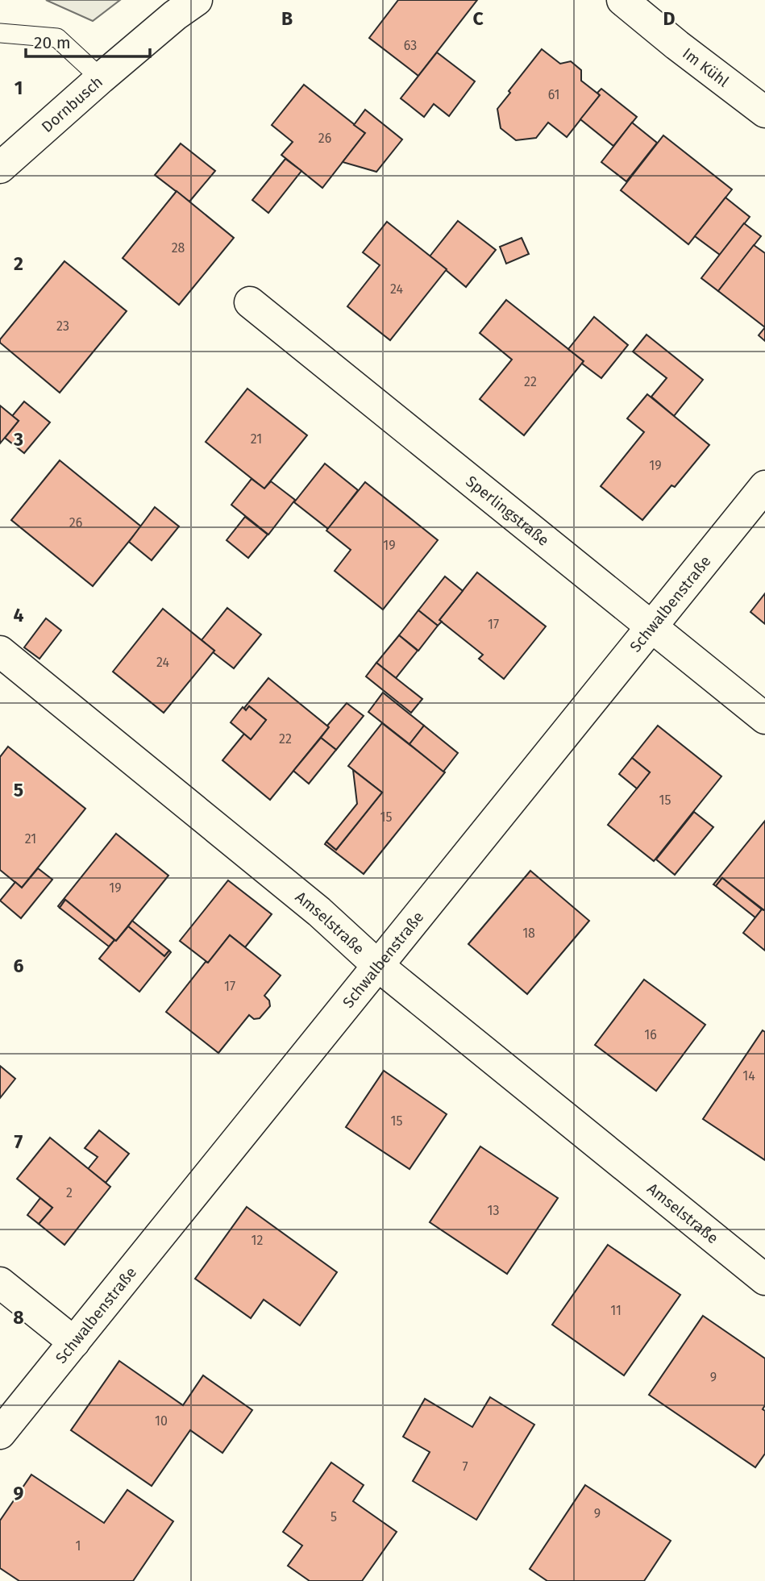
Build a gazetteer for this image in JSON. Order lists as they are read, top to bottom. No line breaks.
{"streets":{"street":["Im Kühl","Dornbusch","Sperlingstraße","Schwalbenstraße","Amselstraße"]},"crossings":[["Sperlingstraße","Schwalbenstraße"],["Schwalbenstraße","Amselstraße"]],"house_numbers":["63","61","26","28","24","23","22","21","19","26","19","17","24","22","15","15","21","19","18","17","16","14","15","2","13","12","11","9","10","7","9","5","1"],"scale_bar":"20 m","grid":{"columns":["B","C","D"],"rows":["1","2","3","4","5","6","7","8","9"]}}
